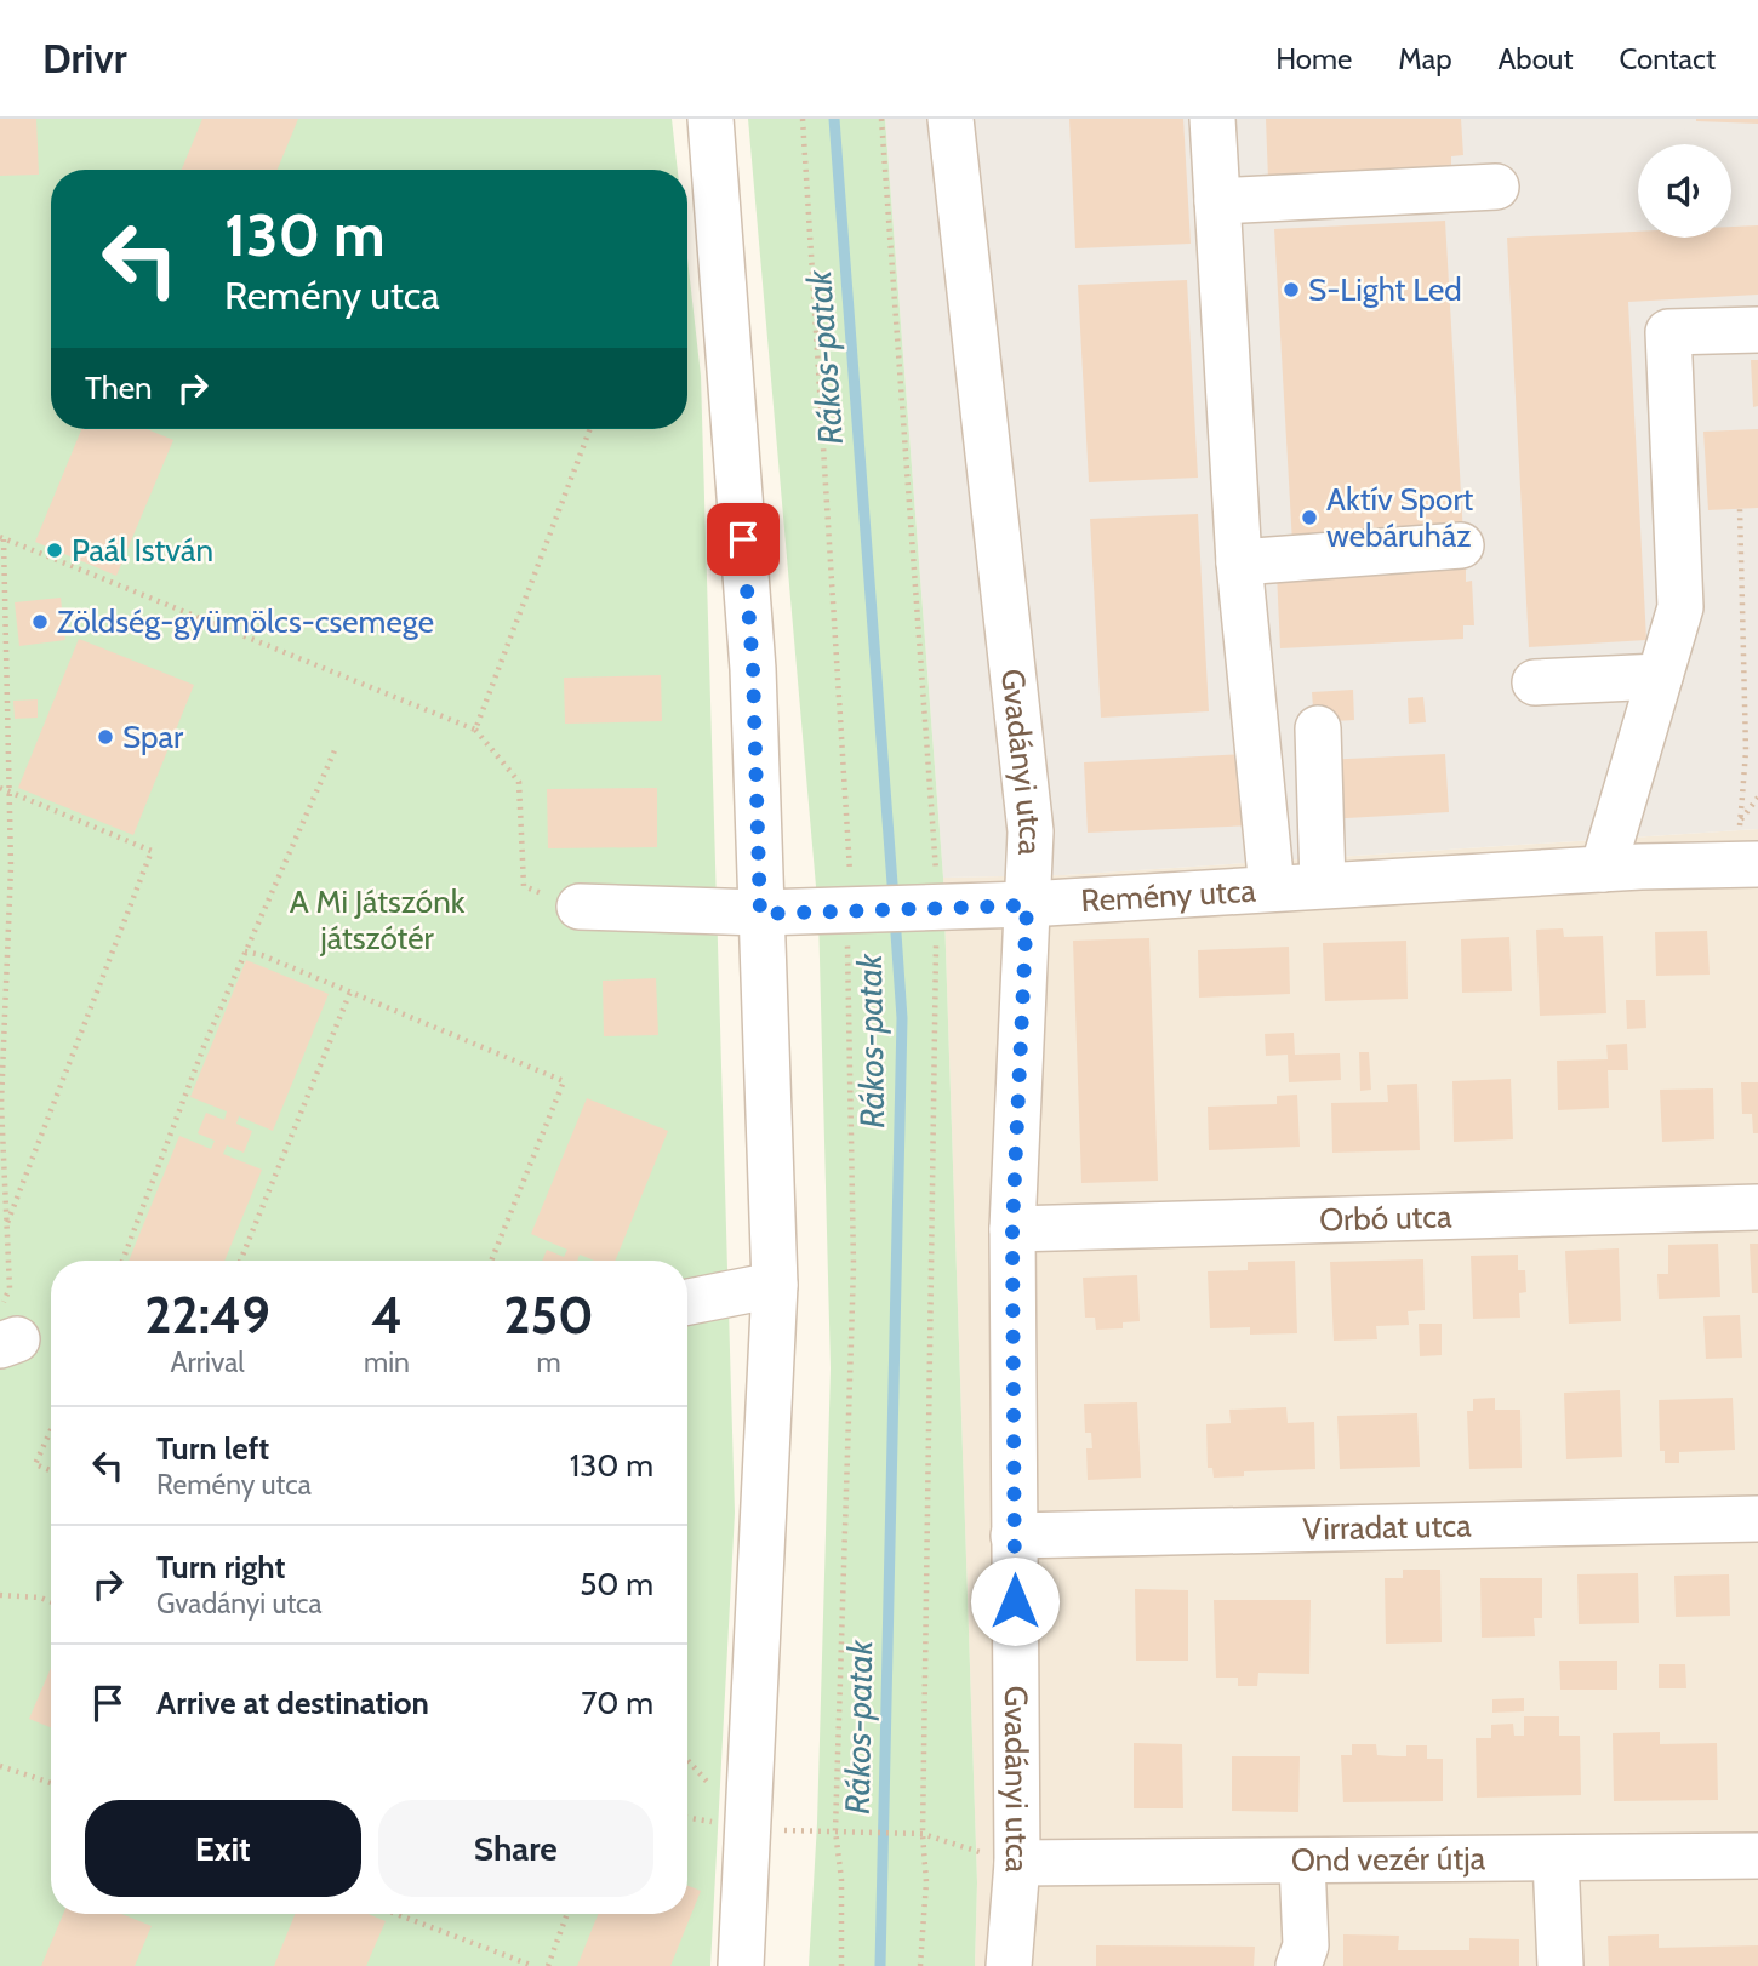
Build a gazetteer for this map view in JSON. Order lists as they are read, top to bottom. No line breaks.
{"streets":{"street":["Gvadányi utca","Remény utca","Orbó utca","Virradat utca","Ond vezér útja"]},"crossings":[["Gvadányi utca","Remény utca"],["Gvadányi utca","Orbó utca"],["Gvadányi utca","Virradat utca"],["Gvadányi utca","Ond vezér útja"]],"water":["Rákos-patak"],"parks":["A Mi Játszónk játszótér"],"places":["S-Light Led","Aktív Sport webáruház","Paál István","Zöldség-gyümölcs-csemege","Spar"],"page":{"header":"Drivr","nav":["Home","Map","About","Contact"],"turn":["130 m","Remény utca"],"then":"Then","eta":["22:49","Arrival","4","min","250","m"],"list":[{"name":"Turn left","note":"Remény utca","value":"130 m"},{"name":"Turn right","note":"Gvadányi utca","value":"50 m"},{"name":"Arrive at destination","value":"70 m"}],"buttons":["Exit","Share"]}}
